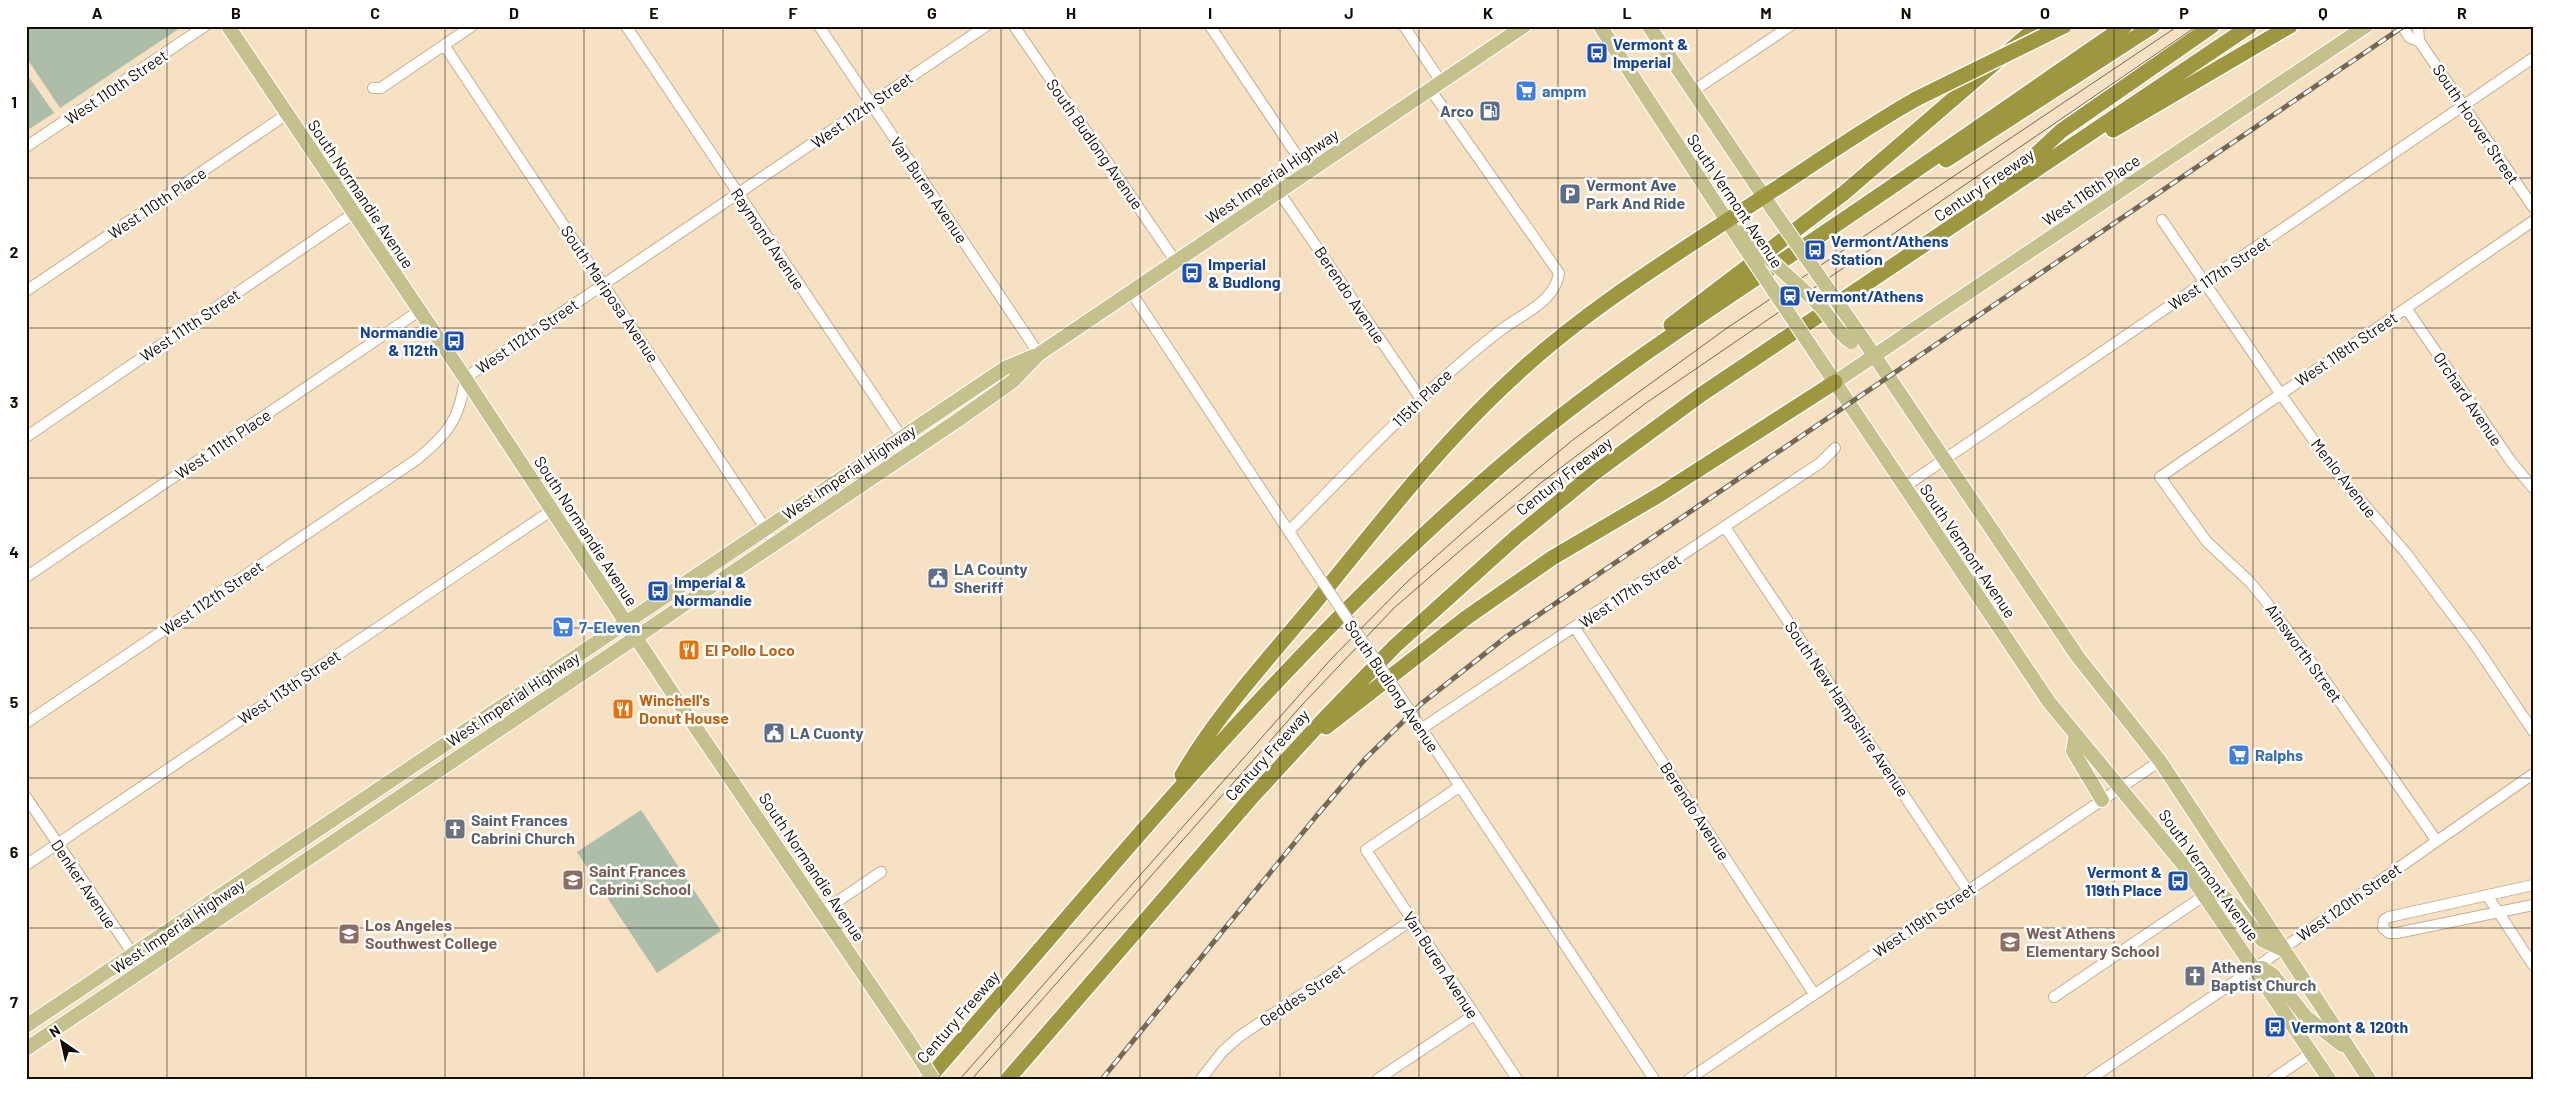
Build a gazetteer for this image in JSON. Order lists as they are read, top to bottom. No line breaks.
{"streets":{"highway":["Century Freeway"],"main road":["West Imperial Highway","West 116th Place","South Normandie Avenue","South Vermont Avenue"],"street":["West 110th Street","West 112th Street","South Hoover Street","South Budlong Avenue","Van Buren Avenue","West 110th Place","Raymond Avenue","West 117th Street","South Mariposa Avenue","Berendo Avenue","West 111th Street","West 118th Street","115th Place","Orchard Avenue","West 111th Place","Menlo Avenue","Ainsworth Street","West 113th Street","South New Hampshire Avenue","Denker Avenue","West 120th Street","West 119th Street","Geddes Street"]},"crossings":[["West 112th Street","Van Buren Avenue"],["West 112th Street","South Normandie Avenue"],["West 112th Street","Raymond Avenue"],["West 112th Street","South Mariposa Avenue"],["South Hoover Street","West 117th Street"],["South Budlong Avenue","West Imperial Highway"],["South Budlong Avenue","Van Buren Avenue"],["South Budlong Avenue","West 117th Street"],["South Budlong Avenue","115th Place"],["West Imperial Highway","Van Buren Avenue"],["West Imperial Highway","South Normandie Avenue"],["West Imperial Highway","Raymond Avenue"],["West Imperial Highway","South Mariposa Avenue"],["West Imperial Highway","Berendo Avenue"],["West Imperial Highway","115th Place"],["West Imperial Highway","Denker Avenue"],["Van Buren Avenue","Geddes Street"],["West 116th Place","South Vermont Avenue"],["South Normandie Avenue","West 110th Place"],["South Normandie Avenue","West 111th Street"],["South Normandie Avenue","West 111th Place"],["South Normandie Avenue","West 113th Street"],["South Vermont Avenue","West 117th Street"],["South Vermont Avenue","West 120th Street"],["South Vermont Avenue","West 119th Street"],["West 117th Street","Berendo Avenue"],["West 117th Street","Menlo Avenue"],["West 117th Street","South New Hampshire Avenue"],["Berendo Avenue","115th Place"],["Berendo Avenue","West 119th Street"],["West 118th Street","Orchard Avenue"],["West 118th Street","Menlo Avenue"],["West 118th Street","Ainsworth Street"],["Ainsworth Street","West 120th Street"],["West 113th Street","Denker Avenue"],["South New Hampshire Avenue","West 119th Street"]],"places":{"bus stop":["Vermont & Imperial","Vermont/Athens Station","Imperial & Budlong","Normandie & 112th","Imperial & Normandie","Vermont & 119th Place","Vermont & 120th"],"supermarket":["ampm","7-Eleven","Ralphs"],"fuel station":["Arco"],"parking":["Vermont Ave Park And Ride"],"station":["Vermont/Athens"],"public building":["LA County Sheriff","LA Cuonty"],"restaurant":["El Pollo Loco","Winchell's Donut House"],"church":["Saint Frances Cabrini Church","Athens Baptist Church"],"school or university":["Saint Frances Cabrini School","Los Angeles Southwest College","West Athens Elementary School"]},"north":"top left","grid":{"columns":["A","B","C","D","E","F","G","H","I","J","K","L","M","N","O","P","Q","R"],"rows":["1","2","3","4","5","6","7"]}}
